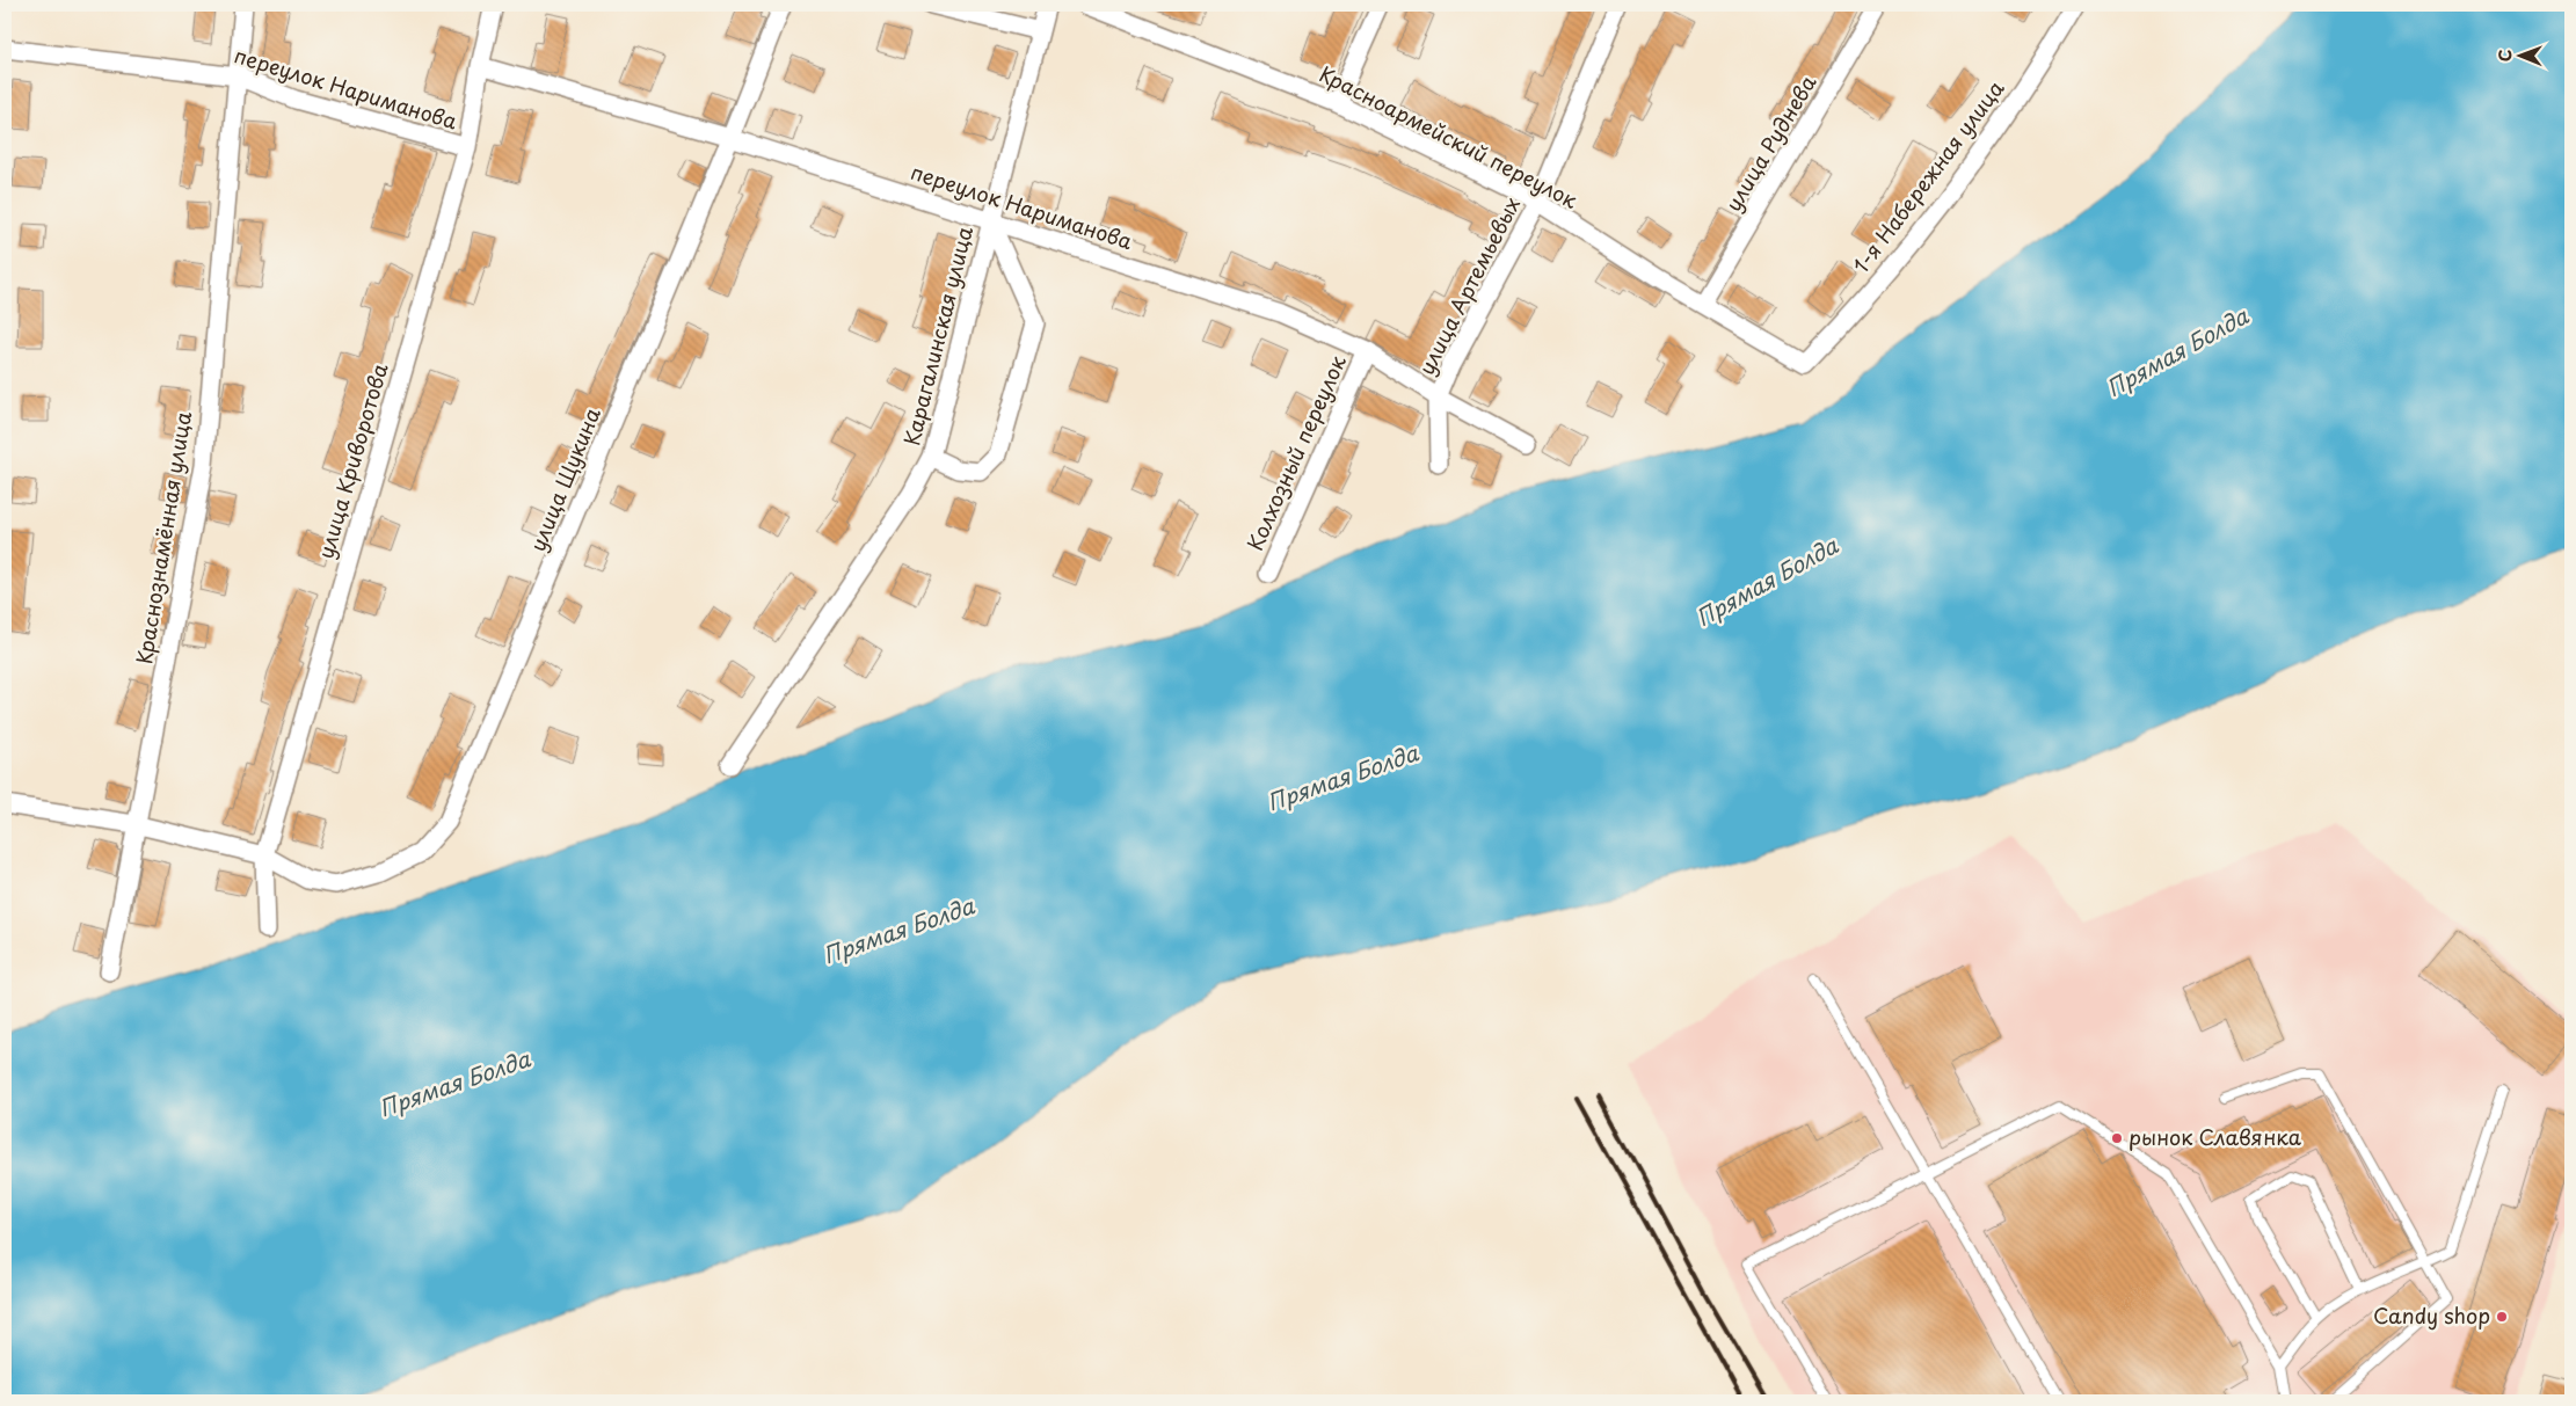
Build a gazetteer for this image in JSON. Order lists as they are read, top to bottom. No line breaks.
{"streets":{"street":["переулок Нариманова","Красноармейский переулок","улица Руднева","1-я Набережная улица","улица Артемьевых","Карагалинская улица","Колхозный переулок","улица Криворотова","улица Щукина","Краснознамённая улица"]},"crossings":[["переулок Нариманова","улица Артемьевых"],["переулок Нариманова","Карагалинская улица"],["переулок Нариманова","Колхозный переулок"],["переулок Нариманова","улица Криворотова"],["переулок Нариманова","улица Щукина"],["переулок Нариманова","Краснознамённая улица"],["Красноармейский переулок","улица Руднева"],["Красноармейский переулок","1-я Набережная улица"],["Красноармейский переулок","улица Артемьевых"],["улица Криворотова","улица Щукина"]],"water":["Прямая Болда"],"places":["рынок Славянка","Candy shop"],"north":"left"}
